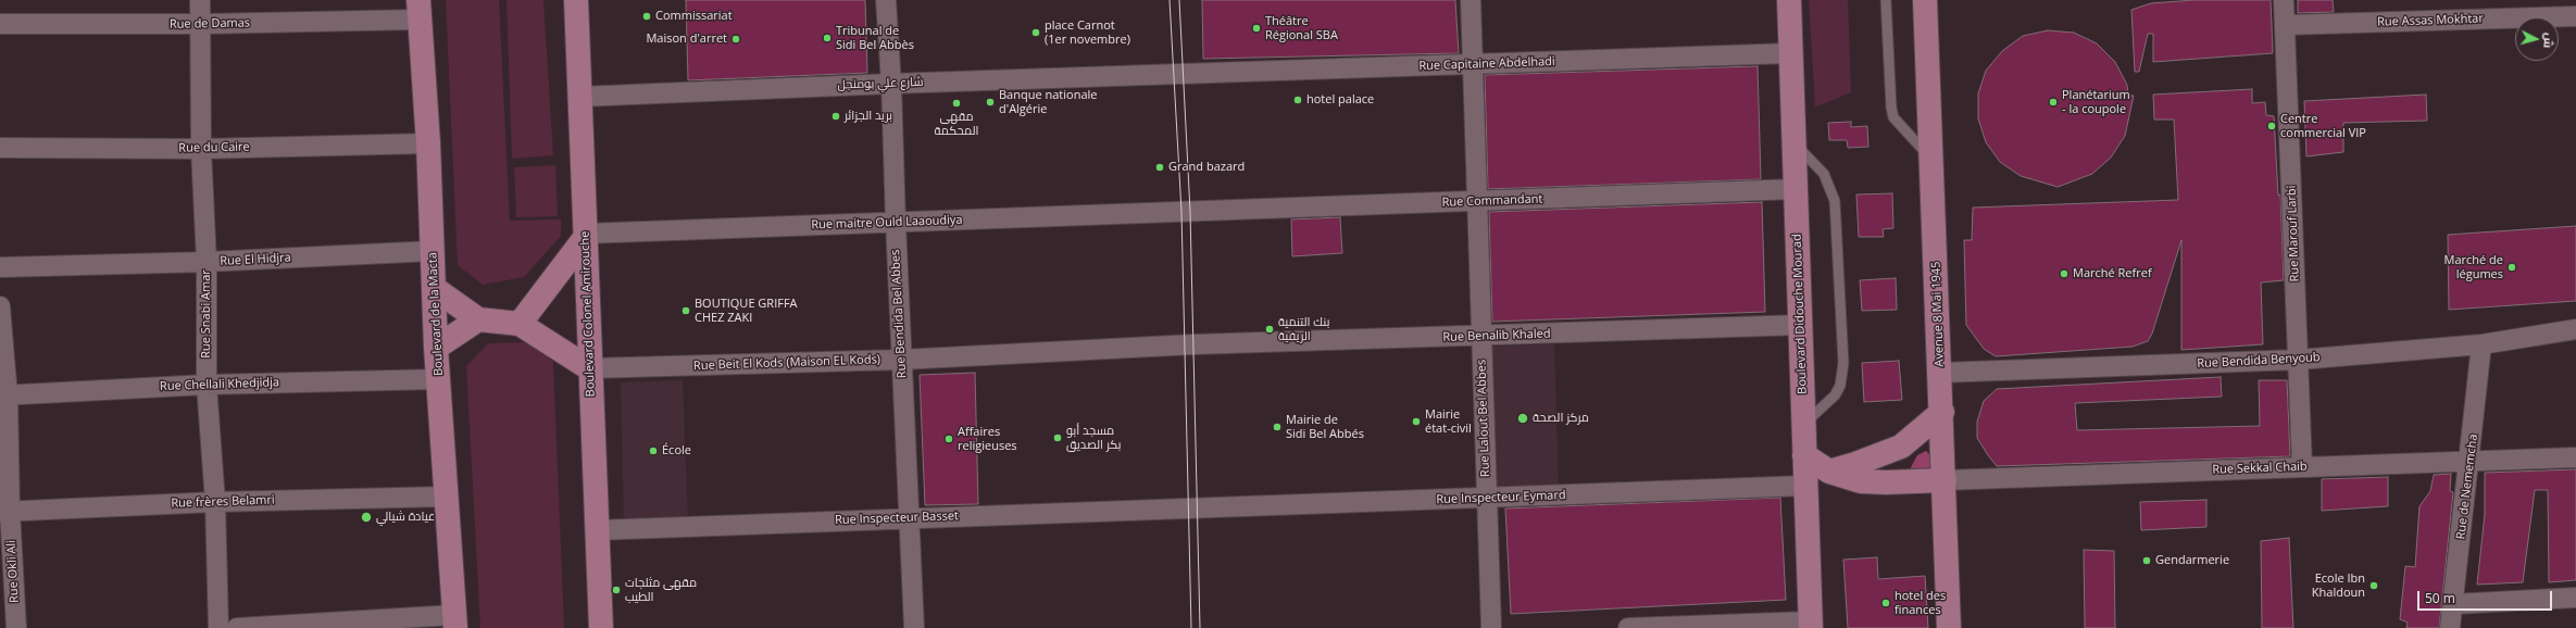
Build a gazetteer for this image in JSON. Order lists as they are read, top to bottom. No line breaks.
{"streets":{"main road":["Boulevard de la Macta","Boulevard Colonel Amirouche","Boulevard Didouche Mourad","Avenue 8 Mai 1945"],"street":["Rue Assas Mokhtar","Rue de Damas","Rue Capitaine Abdelhadi","شارع علي بومنجل","Rue du Caire","Rue Commandant","Rue maitre Ould Laaoudiya","Rue Marouf Larbi","Rue El Hidjra","Rue Snabi Amar","Rue Bendida Bel Abbes","Rue Benalib Khaled","Rue Bendida Benyoub","Rue Beit El Kods (Maison EL Kods)","Rue Chellali Khedjidja","Rue Lalout Bel Abbes","Rue Sekkal Chaib","Rue de Nememcha","Rue Inspecteur Eymard","Rue frères Belamri","Rue Inspecteur Basset","Rue Okli Ali"]},"crossings":[["Rue Assas Mokhtar","Rue Marouf Larbi"],["Rue de Damas","Rue Snabi Amar"],["Rue de Damas","Boulevard de la Macta"],["Rue Capitaine Abdelhadi","شارع علي بومنجل"],["Rue Capitaine Abdelhadi","Boulevard Didouche Mourad"],["Rue Capitaine Abdelhadi","Rue Lalout Bel Abbes"],["شارع علي بومنجل","Boulevard Colonel Amirouche"],["شارع علي بومنجل","Rue Bendida Bel Abbes"],["Rue du Caire","Rue Snabi Amar"],["Rue du Caire","Boulevard de la Macta"],["Rue Commandant","Rue maitre Ould Laaoudiya"],["Rue Commandant","Boulevard Didouche Mourad"],["Rue Commandant","Rue Lalout Bel Abbes"],["Rue maitre Ould Laaoudiya","Boulevard Colonel Amirouche"],["Rue maitre Ould Laaoudiya","Rue Bendida Bel Abbes"],["Rue Marouf Larbi","Rue Bendida Benyoub"],["Rue Marouf Larbi","Rue Sekkal Chaib"],["Rue El Hidjra","Rue Snabi Amar"],["Rue El Hidjra","Boulevard de la Macta"],["Rue Snabi Amar","Rue Chellali Khedjidja"],["Rue Snabi Amar","Rue frères Belamri"],["Boulevard de la Macta","Rue Chellali Khedjidja"],["Boulevard de la Macta","Rue frères Belamri"],["Boulevard Colonel Amirouche","Rue Beit El Kods (Maison EL Kods)"],["Boulevard Colonel Amirouche","Rue Inspecteur Basset"],["Rue Bendida Bel Abbes","Rue Beit El Kods (Maison EL Kods)"],["Rue Bendida Bel Abbes","Rue Inspecteur Basset"],["Boulevard Didouche Mourad","Rue Benalib Khaled"],["Boulevard Didouche Mourad","Rue Inspecteur Eymard"],["Avenue 8 Mai 1945","Rue Bendida Benyoub"],["Avenue 8 Mai 1945","Rue Sekkal Chaib"],["Rue Benalib Khaled","Rue Beit El Kods (Maison EL Kods)"],["Rue Benalib Khaled","Rue Lalout Bel Abbes"],["Rue Bendida Benyoub","Rue de Nememcha"],["Rue Chellali Khedjidja","Rue Okli Ali"],["Rue Lalout Bel Abbes","Rue Inspecteur Eymard"],["Rue Sekkal Chaib","Rue de Nememcha"],["Rue Inspecteur Eymard","Rue Inspecteur Basset"],["Rue frères Belamri","Rue Okli Ali"]],"places":["Commissariat","Théâtre Régional SBA","place Carnot (1er novembre)","Tribunal de Sidi Bel Abbès","Maison d'arret","hotel palace","Banque nationale d'Algérie","Planétarium - la coupole","مقهى المحكمة","بريد الجزائر","Centre commercial VIP","Grand bazard","Marché de légumes","Marché Refref","BOUTIQUE GRIFFA CHEZ ZAKI","بنك التنمية الريفية","مركز الصحة","Mairie état-civil","Mairie de Sidi Bel Abbés","مسجد أبو بكر الصديق","Affaires religieuses","École","عيادة شيالي","Gendarmerie","Ecole Ibn Khaldoun","مقهى مثلجات الطيب","hotel des finances"],"scale_bar":"50 m","north":"right"}
